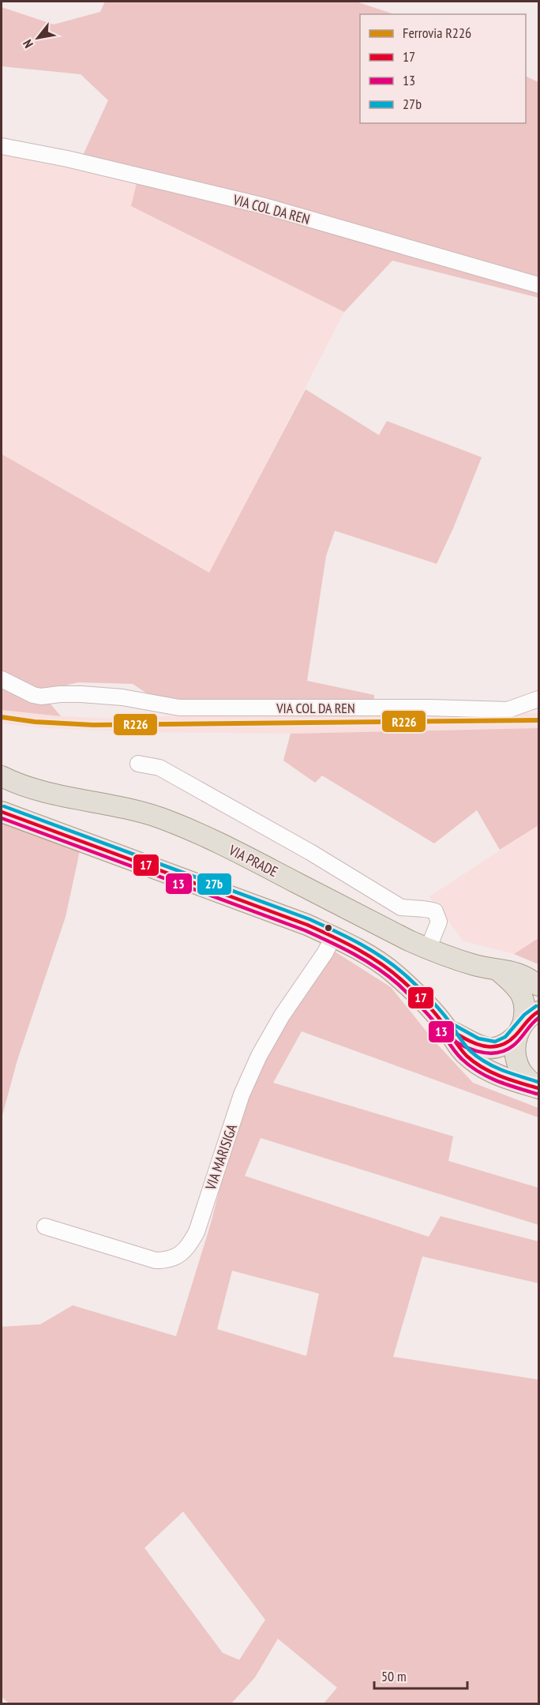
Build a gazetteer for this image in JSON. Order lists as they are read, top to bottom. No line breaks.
{"streets":{"main road":["VIA PRADE"],"street":["VIA COL DA REN","VIA MARISIGA"]},"lines":["rail line R226","transit line 27b","transit line 17","transit line 13"],"legend":["Ferrovia R226","17","13","27b"],"scale_bar":"50 m","north":"bottom left"}
